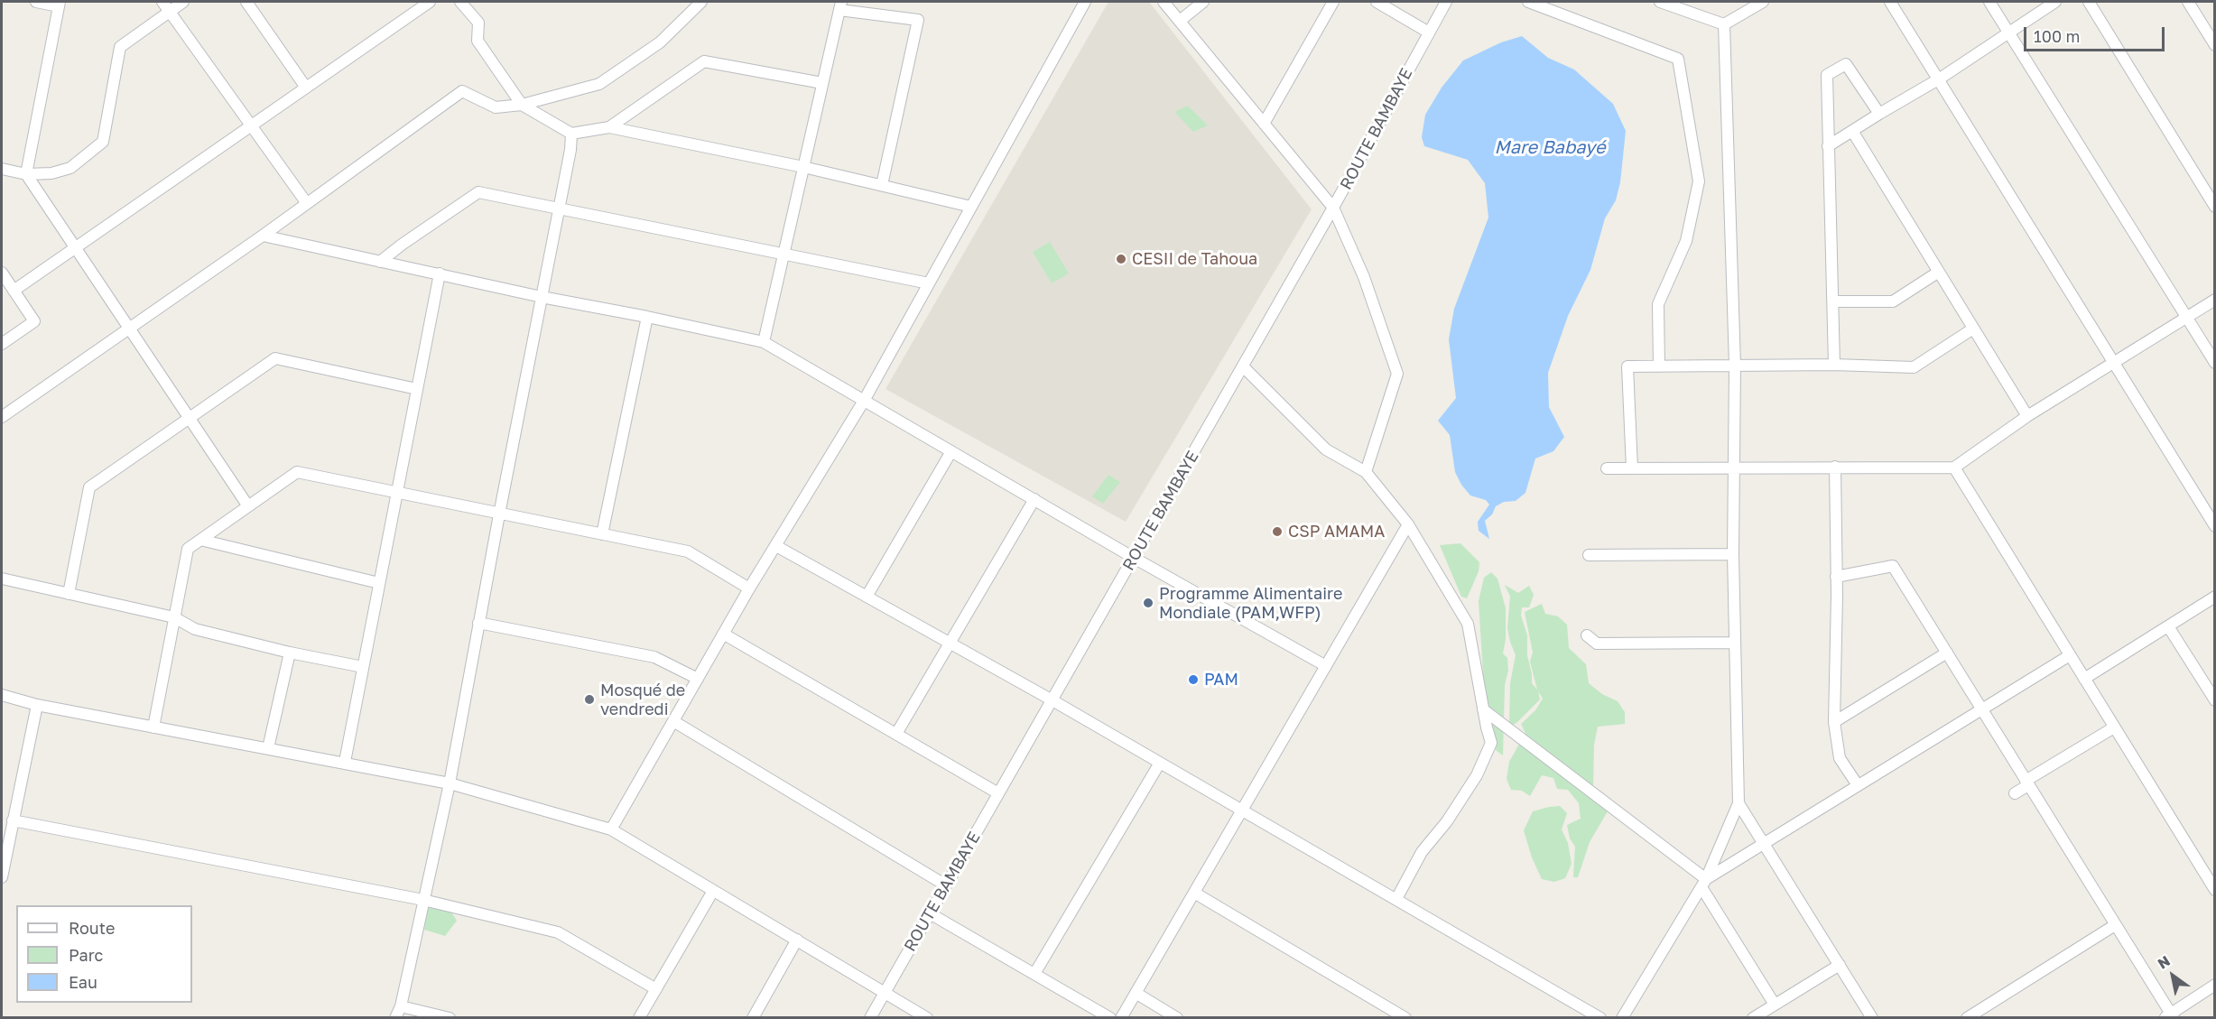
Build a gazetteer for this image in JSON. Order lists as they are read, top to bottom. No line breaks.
{"streets":{"street":["ROUTE BAMBAYE"]},"water":["Mare Babayé"],"places":["CESII de Tahoua","CSP AMAMA","Programme Alimentaire Mondiale (PAM,WFP)","PAM","Mosqué de vendredi"],"legend":["Route","Parc","Eau"],"scale_bar":"100 m","north":"top left"}
